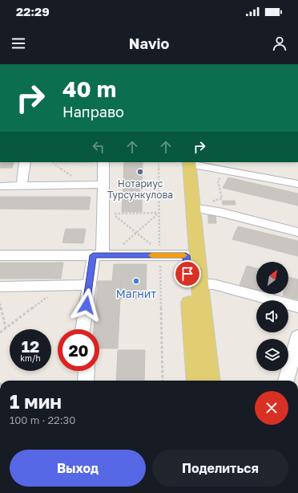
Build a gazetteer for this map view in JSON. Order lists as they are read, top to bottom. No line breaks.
{"places":["Нотариус Турсункулова","Магнит"],"north":"top right","page":{"status":"22:29","header":"Navio","turn":["40 m","Направо"],"speed":"12 km/h","limit":"20","heading":["1 мин","100 m · 22:30"],"buttons":["Выход","Поделиться"]}}
